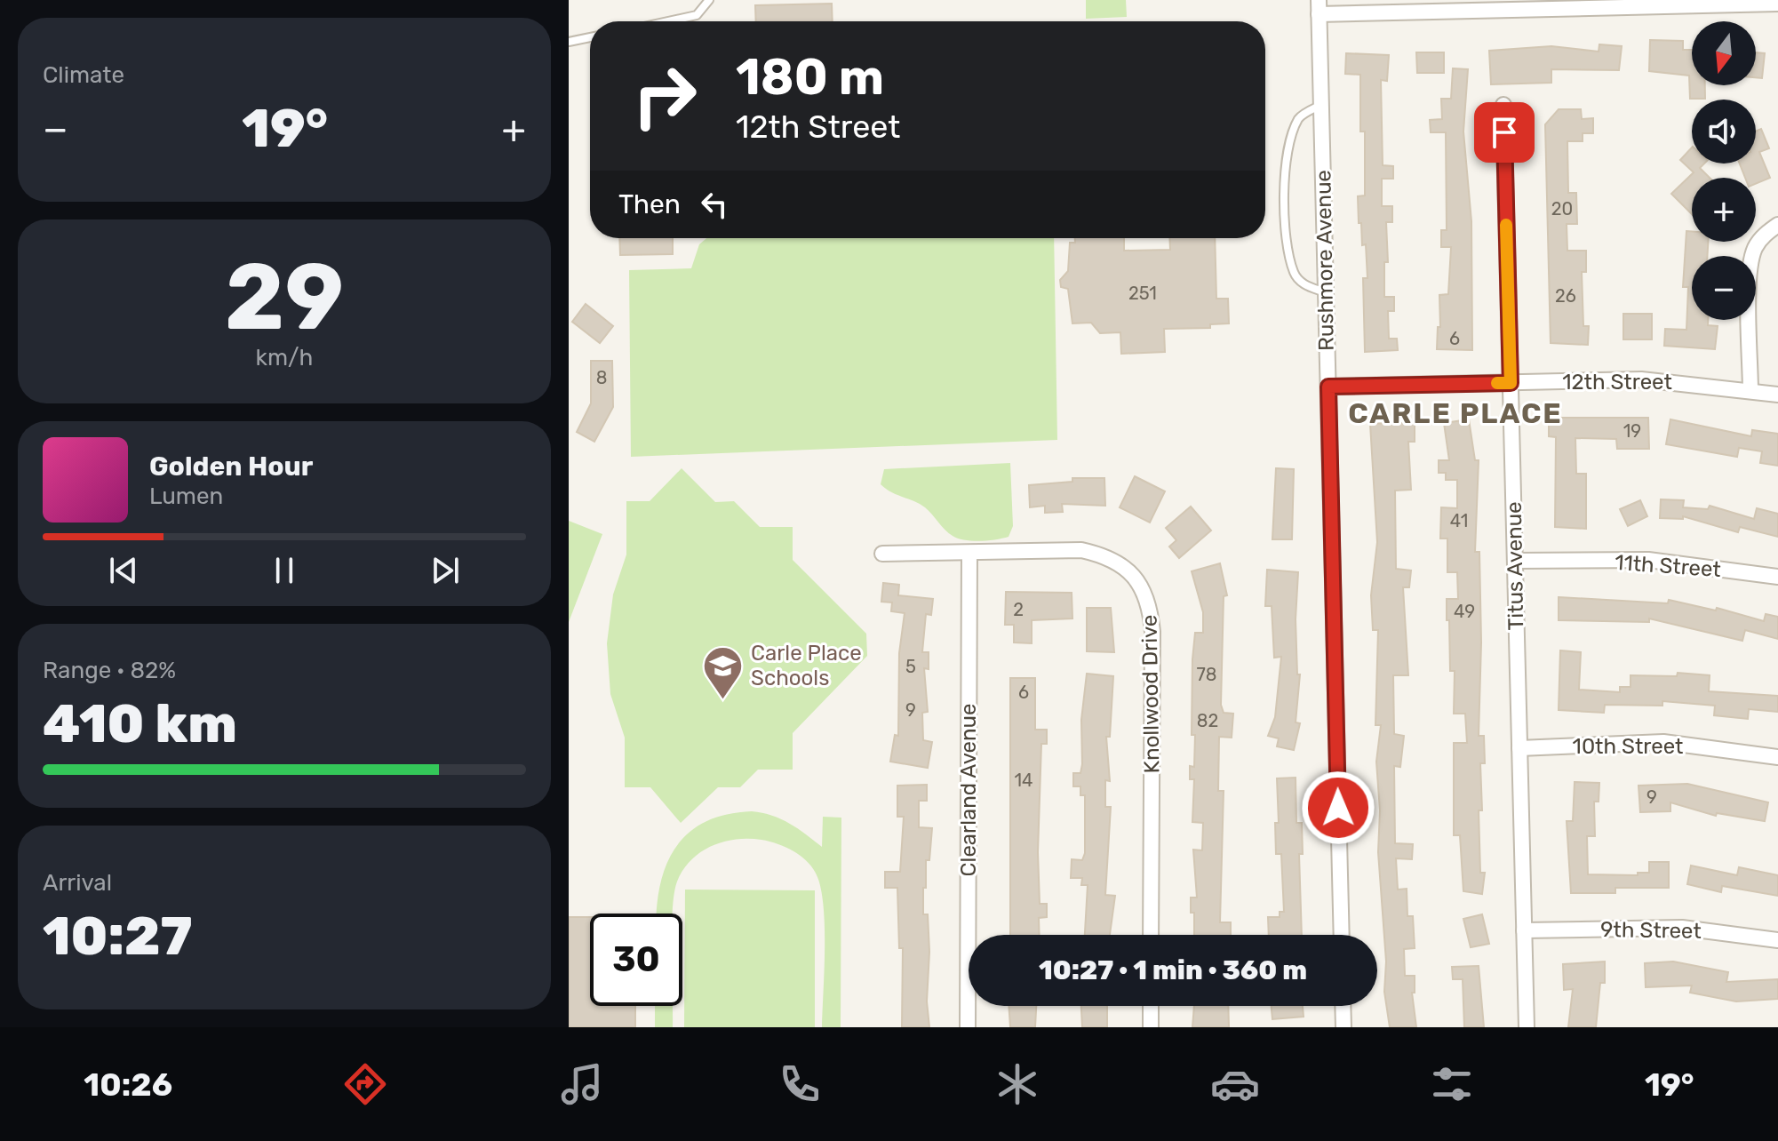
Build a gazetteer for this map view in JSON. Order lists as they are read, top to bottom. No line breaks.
{"streets":{"street":["Rushmore Avenue","12th Street","Titus Avenue","11th Street","Knollwood Drive","10th Street","Clearland Avenue","9th Street"]},"crossings":[["Rushmore Avenue","12th Street"],["12th Street","Titus Avenue"],["Titus Avenue","11th Street"],["Titus Avenue","10th Street"],["Titus Avenue","9th Street"],["Knollwood Drive","Clearland Avenue"]],"districts":["CARLE PLACE"],"places":{"school or university":["Carle Place Schools"]},"house_numbers":["20","251","26","6","8","19","41","2","49","5","78","6","9","82","14","9"],"north":"bottom","page":{"tile":["Climate",["29","km/h"],["Range · 82%","410 km"],["Arrival","10:27"]],"map_buttons":["+","−"],"turn":["180 m","12th Street"],"heat":["−","19°","+"],"then":"Then","song":["Golden Hour","Lumen"],"limit":"30","trip":"10:27 · 1 min · 360 m","tabs":["10:26","19°"]}}
